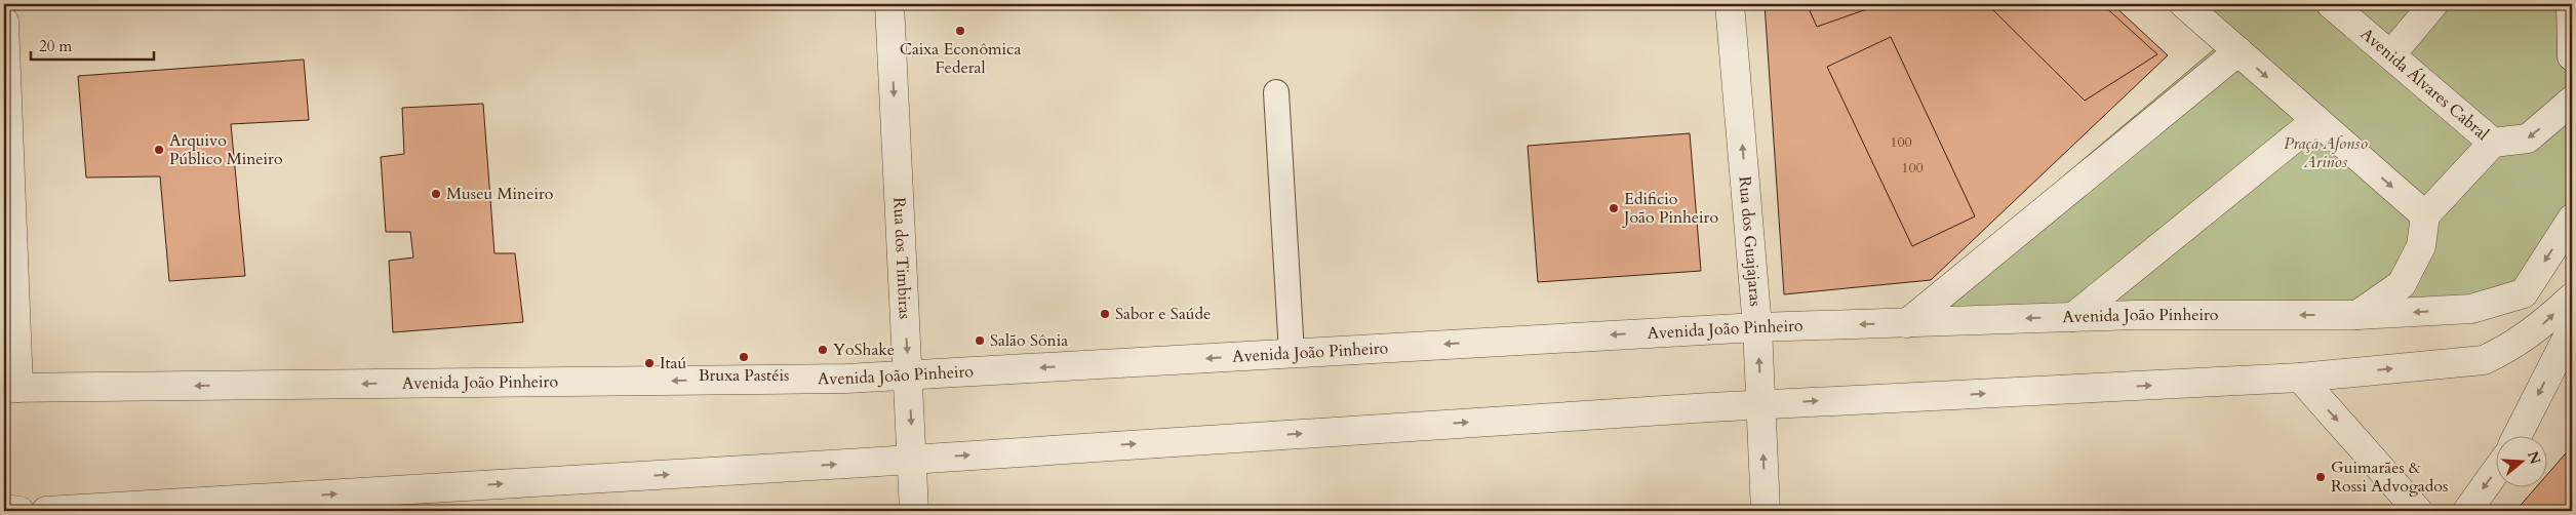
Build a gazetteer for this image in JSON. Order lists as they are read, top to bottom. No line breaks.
{"streets":{"street":["Avenida Álvares Cabral","Rua dos Guajajaras","Rua dos Timbiras","Avenida João Pinheiro"]},"crossings":[["Rua dos Guajajaras","Avenida João Pinheiro"],["Rua dos Timbiras","Avenida João Pinheiro"]],"one_way":["Rua dos Guajajaras","Rua dos Timbiras"],"parks":["Praça Afonso Arinos"],"places":["Caixa Econômica Federal","Arquivo Público Mineiro","Museu Mineiro","Edificio João Pinheiro","Sabor e Saúde","Salão Sônia","YoShake","Bruxa Pastéis","Itaú","Guimarães & Rossi Advogados"],"house_numbers":["100","100"],"scale_bar":"20 m","north":"right"}
